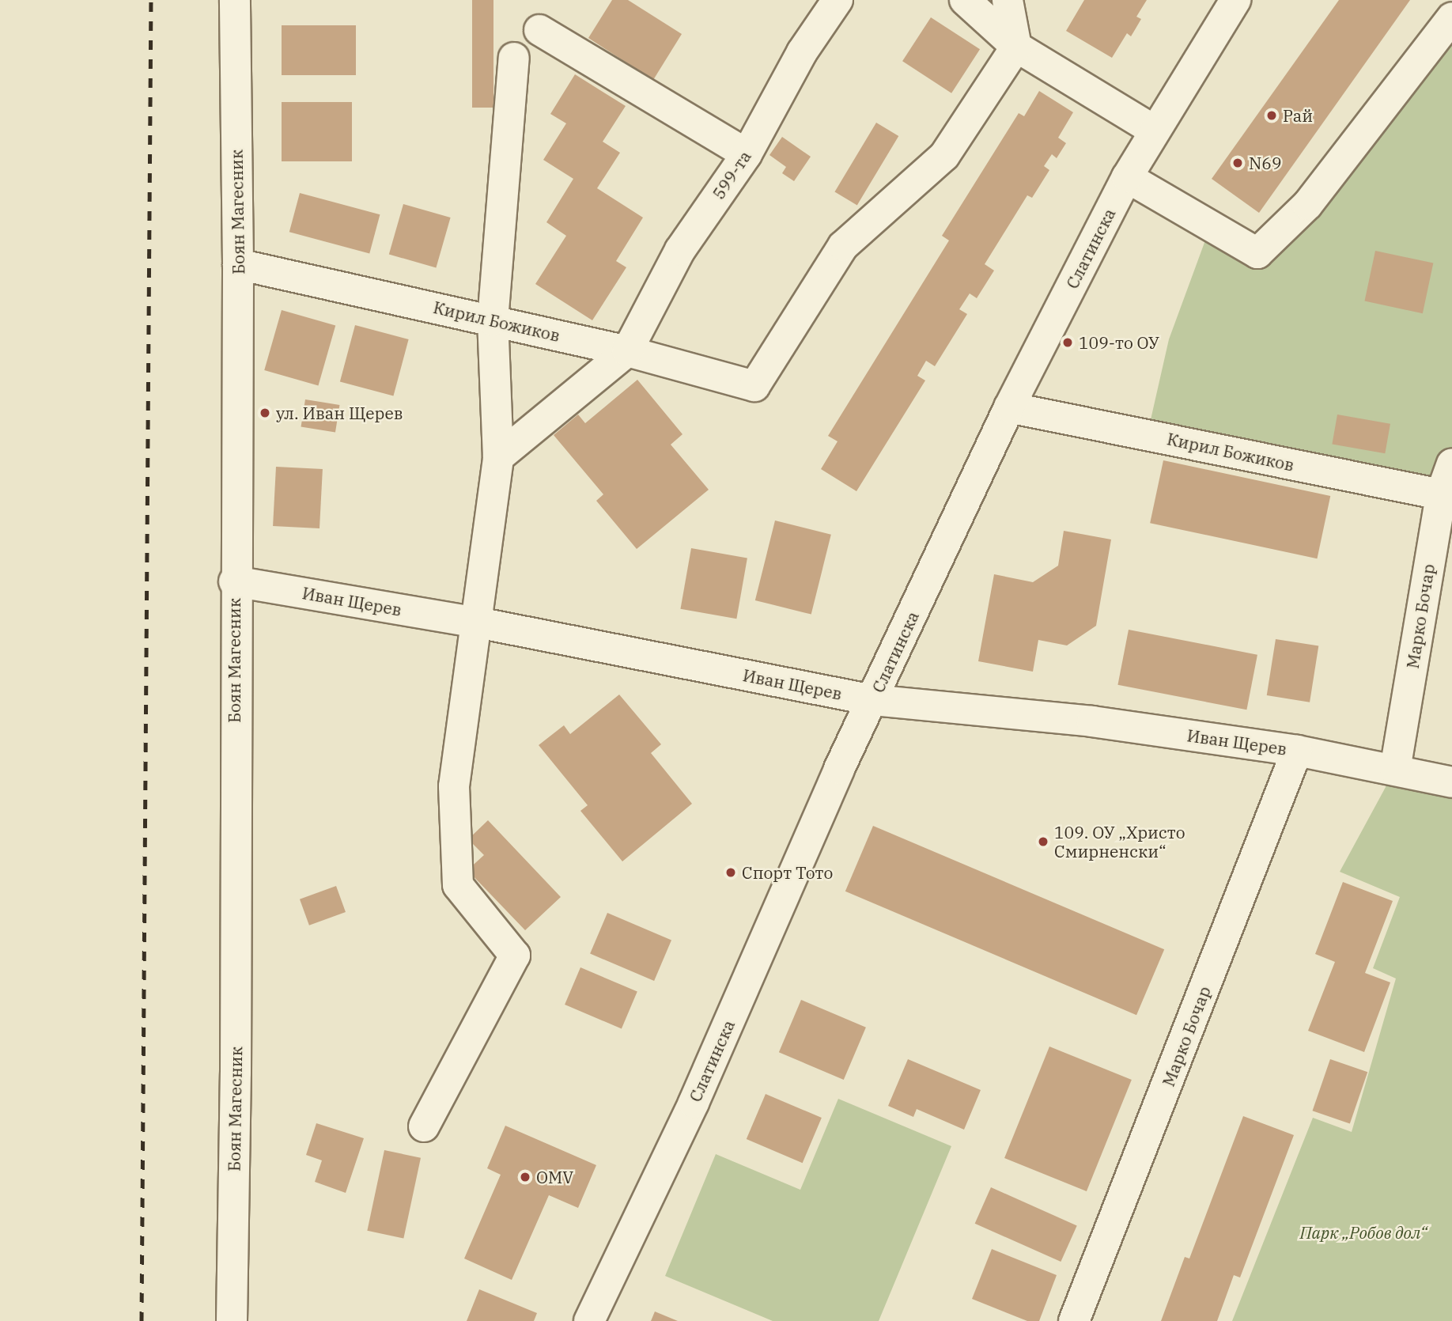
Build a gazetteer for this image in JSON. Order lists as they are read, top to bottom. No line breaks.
{"streets":{"street":["599-та","Боян Магесник","Слатинска","Кирил Божиков","Иван Щерев","Марко Бочар"]},"crossings":[["599-та","Кирил Божиков"],["Боян Магесник","Кирил Божиков"],["Боян Магесник","Иван Щерев"],["Слатинска","Кирил Божиков"],["Слатинска","Иван Щерев"],["Кирил Божиков","Марко Бочар"],["Иван Щерев","Марко Бочар"]],"parks":["Парк „Робов дол“"],"places":["Рай","N69","109-то ОУ","ул. Иван Щерев","109. ОУ „Христо Смирненски“","Спорт Тото","OMV"]}
